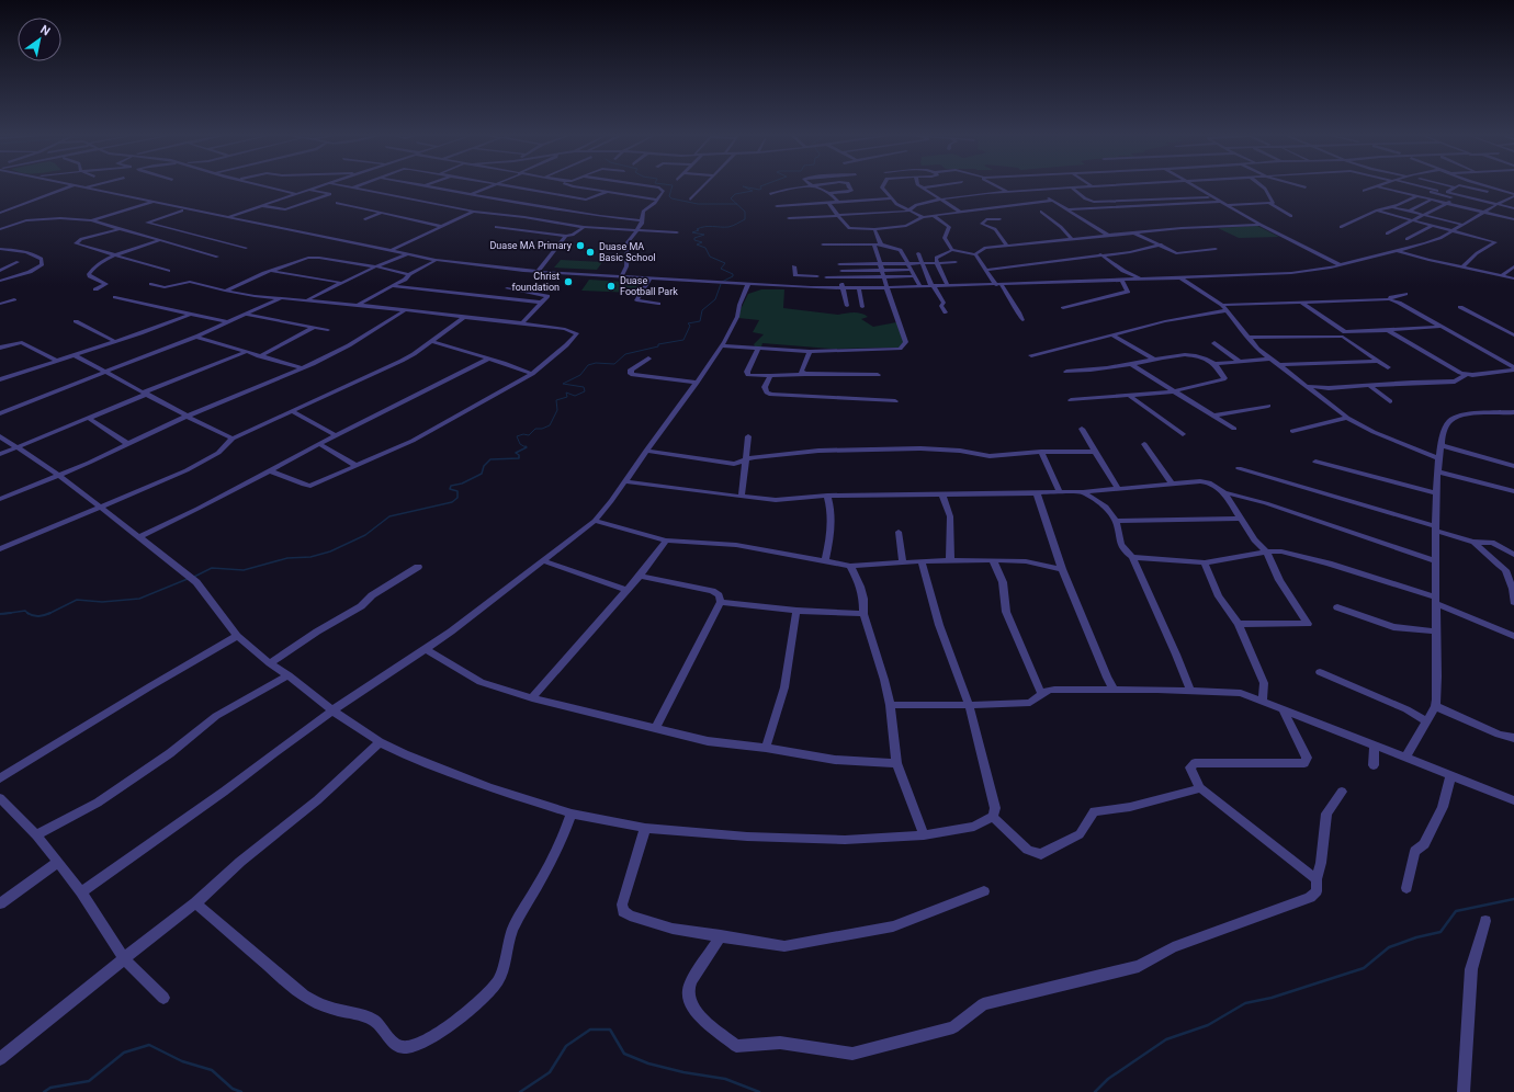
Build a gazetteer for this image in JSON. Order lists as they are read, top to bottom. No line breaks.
{"places":["Duase MA Primary","Duase MA Basic School","Christ foundation","Duase Football Park"],"north":"top right"}
